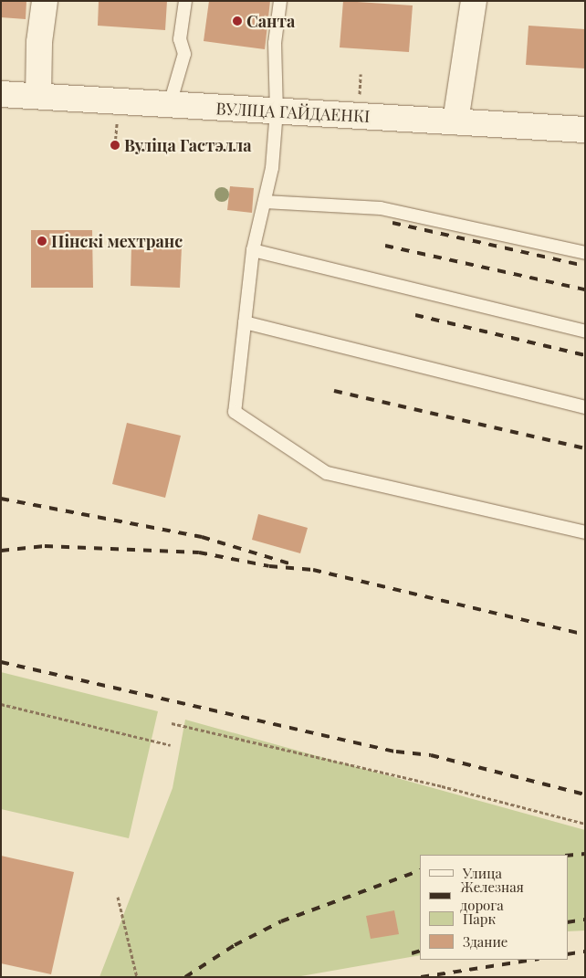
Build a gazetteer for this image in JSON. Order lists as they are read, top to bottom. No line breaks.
{"streets":{"street":["ВУЛІЦА ГАЙДАЕНКІ"]},"places":["Санта","Вуліца Гастэлла","Пінскі мехтранс"],"legend":["Улица","Железная дорога","Парк","Здание"]}
